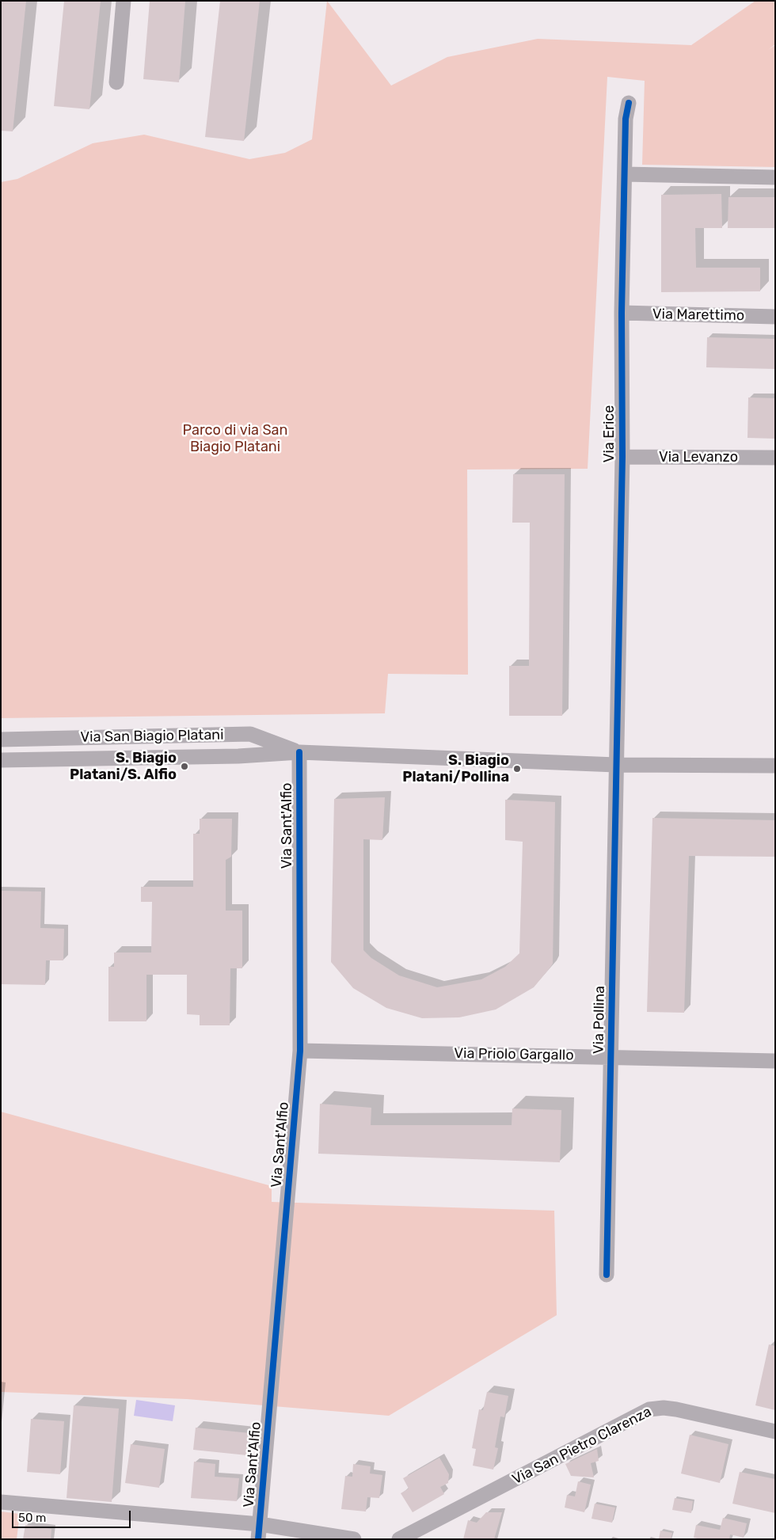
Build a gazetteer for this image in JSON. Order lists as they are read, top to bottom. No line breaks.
{"streets":{"street":["Via Marettimo","Via Erice","Via Levanzo","Via San Biagio Platani","Via Sant'Alfio","Via Pollina","Via Priolo Gargallo","Via San Pietro Clarenza"]},"crossings":[["Via Marettimo","Via Erice"],["Via Erice","Via Levanzo"],["Via Erice","Via San Biagio Platani"],["Via Erice","Via Pollina"],["Via San Biagio Platani","Via Sant'Alfio"],["Via San Biagio Platani","Via Pollina"],["Via Sant'Alfio","Via Priolo Gargallo"],["Via Pollina","Via Priolo Gargallo"]],"parks":["Parco di via San Biagio Platani"],"places":["S. Biagio Platani/S. Alfio","S. Biagio Platani/Pollina"],"scale_bar":"50 m"}
